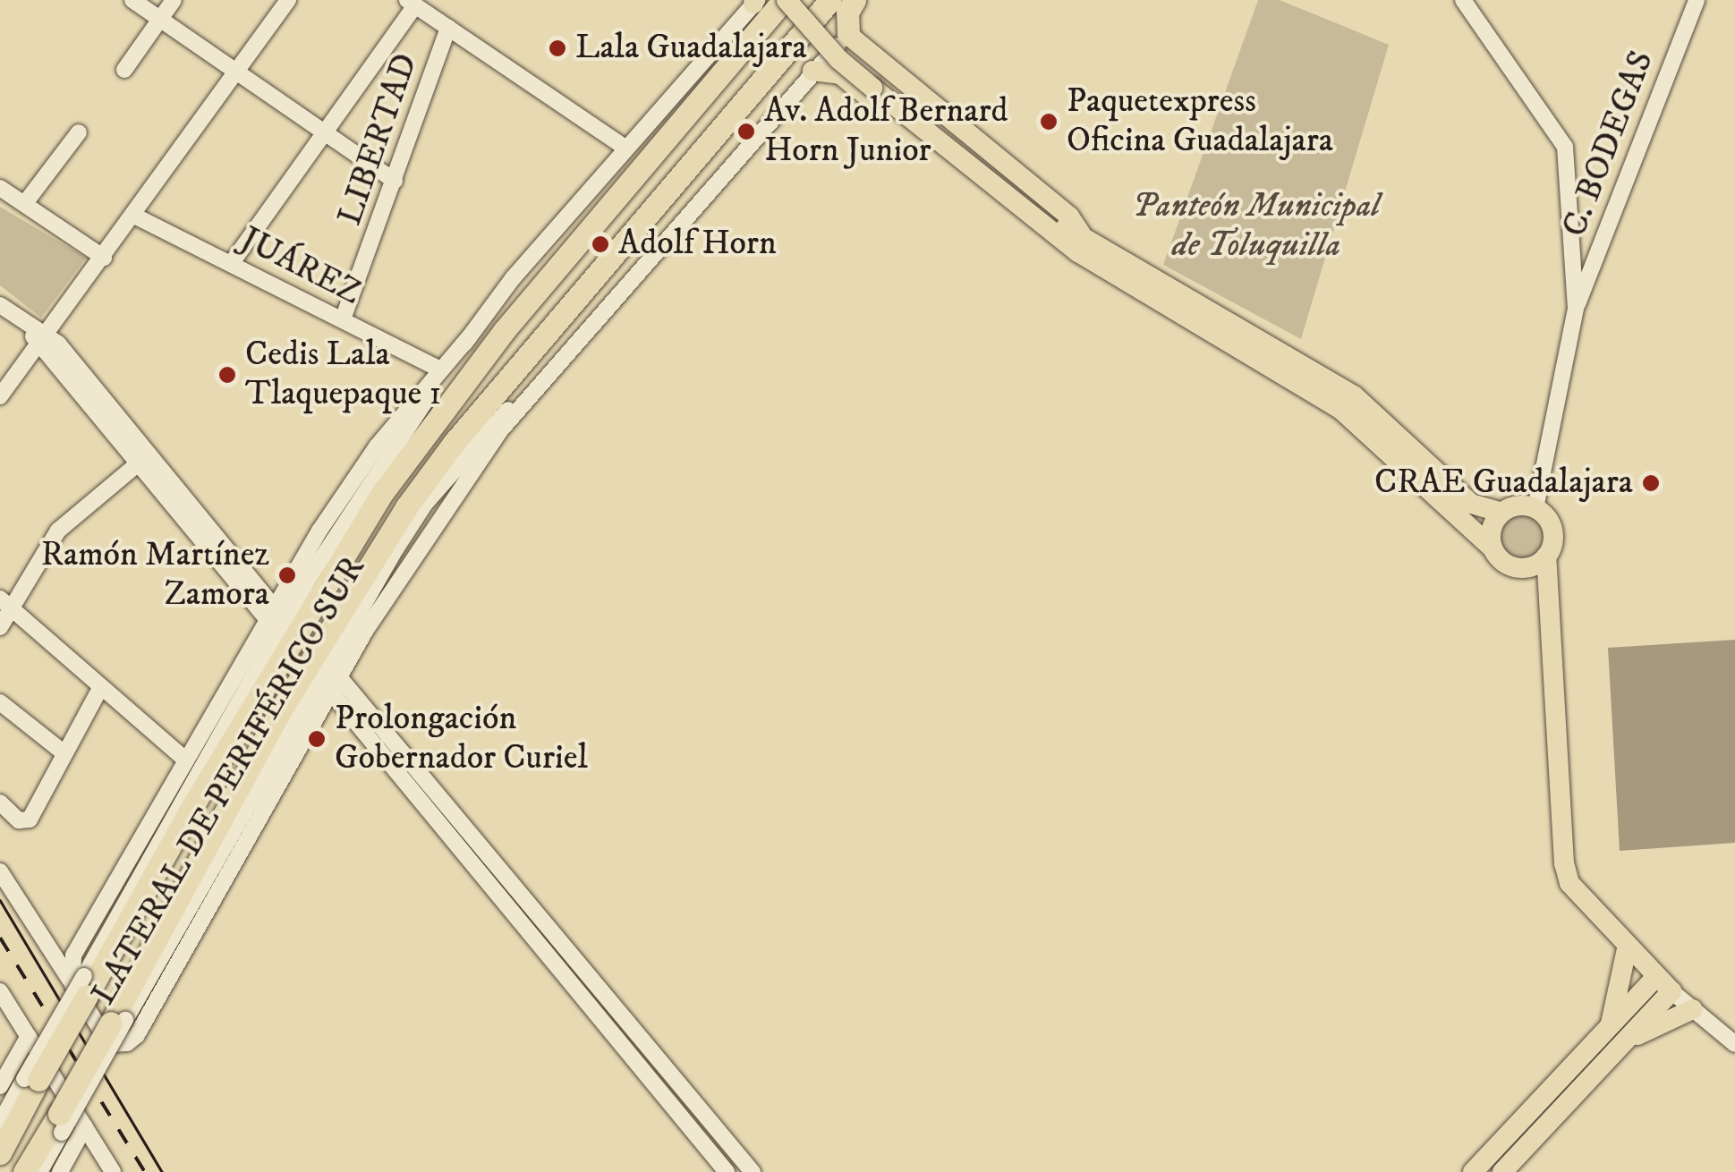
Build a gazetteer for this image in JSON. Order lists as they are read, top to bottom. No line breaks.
{"streets":{"street":["LIBERTAD","C. BODEGAS","JUÁREZ","LATERAL DE PERIFÉRICO SUR"]},"crossings":[["LIBERTAD","JUÁREZ"]],"parks":["Panteón Municipal de Toluquilla"],"places":["Lala Guadalajara","Paquetexpress Oficina Guadalajara","Av. Adolf Bernard Horn Junior","Adolf Horn","Cedis Lala Tlaquepaque 1","CRAE Guadalajara","Ramón Martínez Zamora","Prolongación Gobernador Curiel"]}
